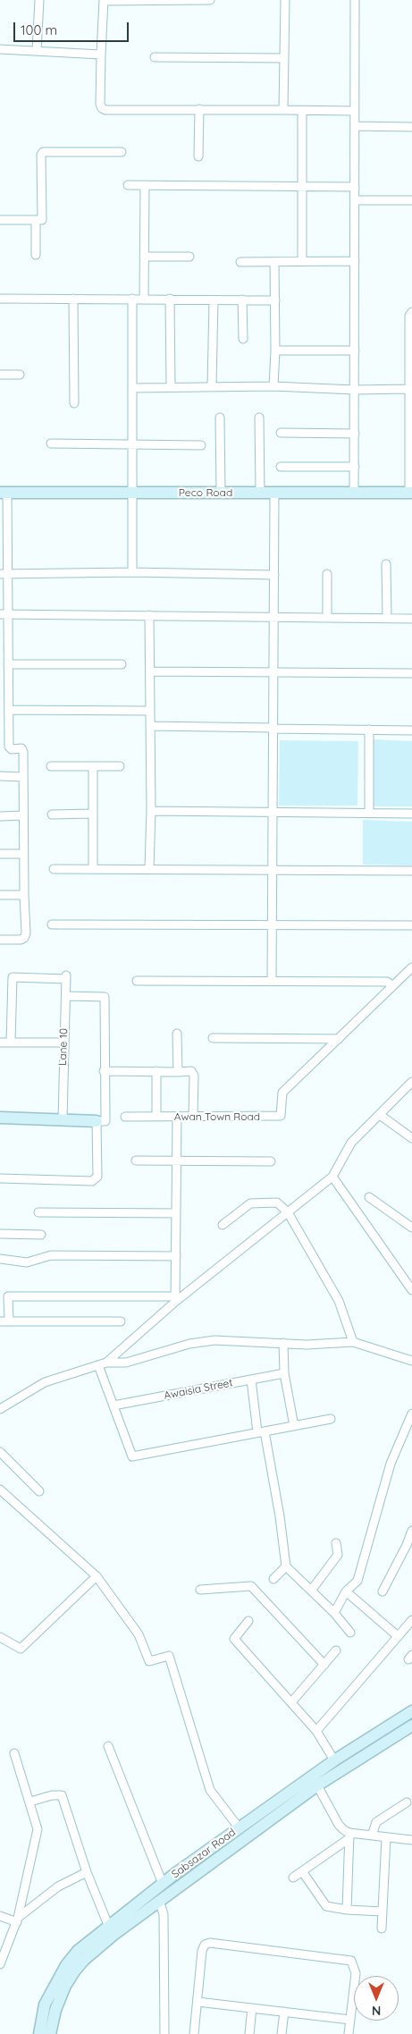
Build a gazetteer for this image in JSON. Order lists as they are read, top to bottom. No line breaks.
{"streets":{"street":["Peco Road","Lane 10","Awan Town Road","Awaisia Street","Sabsazar Road"]},"scale_bar":"100 m","north":"bottom"}
